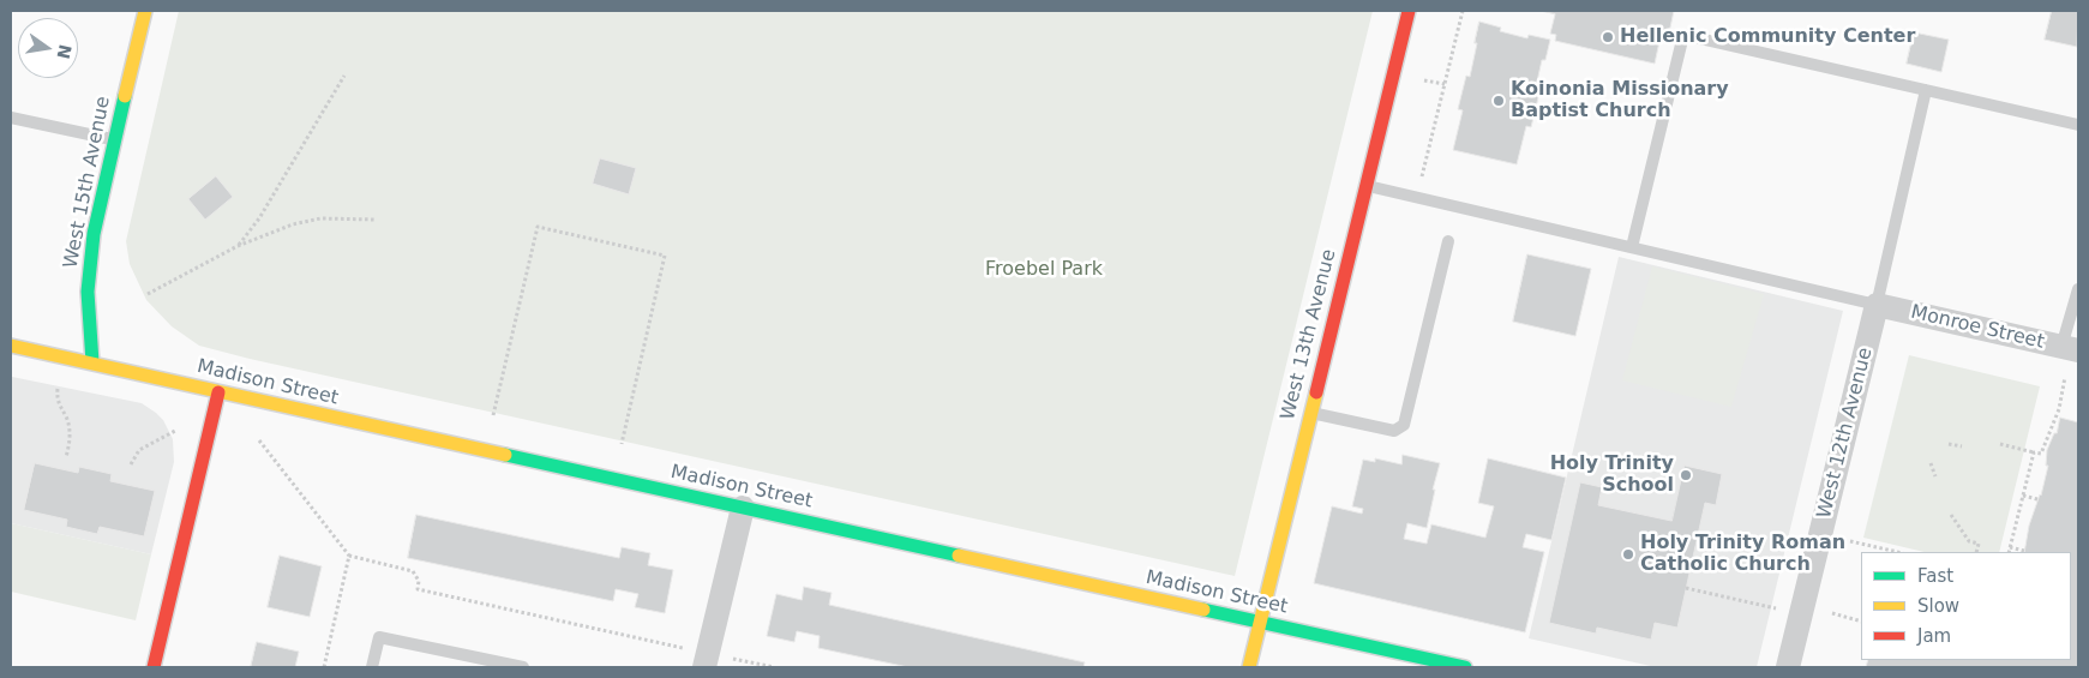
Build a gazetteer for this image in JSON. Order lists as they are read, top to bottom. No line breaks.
{"streets":{"street":["West 15th Avenue","Monroe Street","West 13th Avenue","Madison Street","West 12th Avenue"]},"crossings":[["West 15th Avenue","Madison Street"],["Monroe Street","West 12th Avenue"],["West 13th Avenue","Madison Street"]],"parks":["Froebel Park"],"places":["Hellenic Community Center","Koinonia Missionary Baptist Church","Holy Trinity School","Holy Trinity Roman Catholic Church"],"legend":["Fast","Slow","Jam"],"north":"right"}
